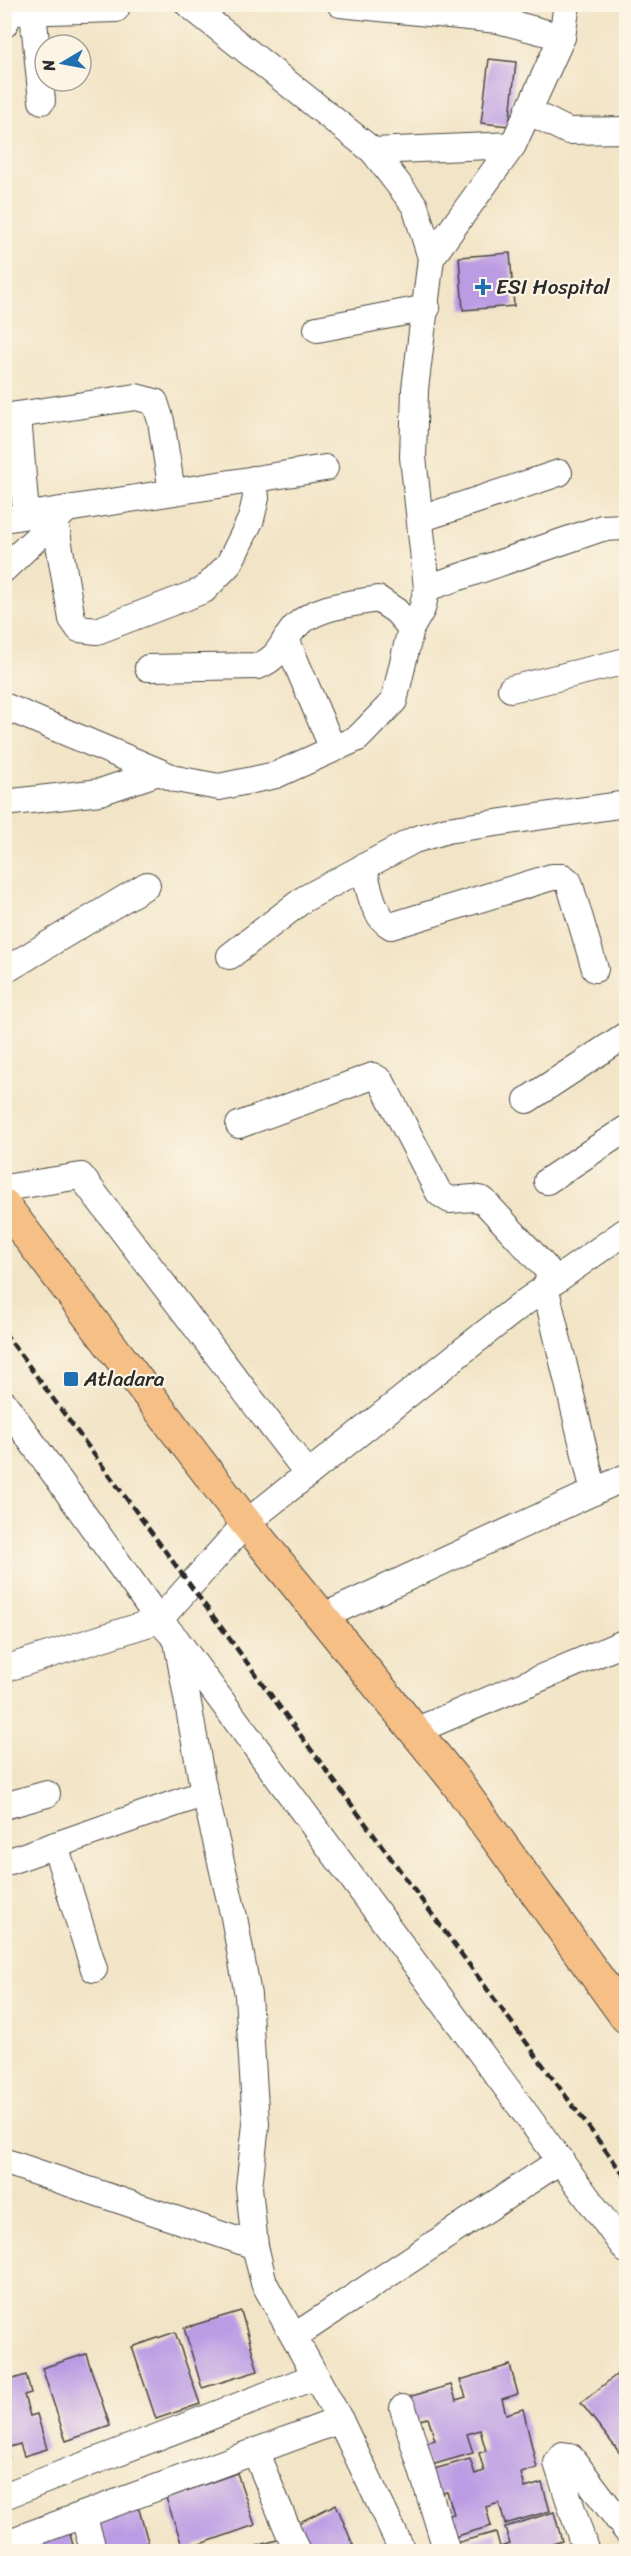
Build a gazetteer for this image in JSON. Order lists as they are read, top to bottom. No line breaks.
{"places":{"health":["ESI Hospital"],"transit":["Atladara"]},"north":"left"}
